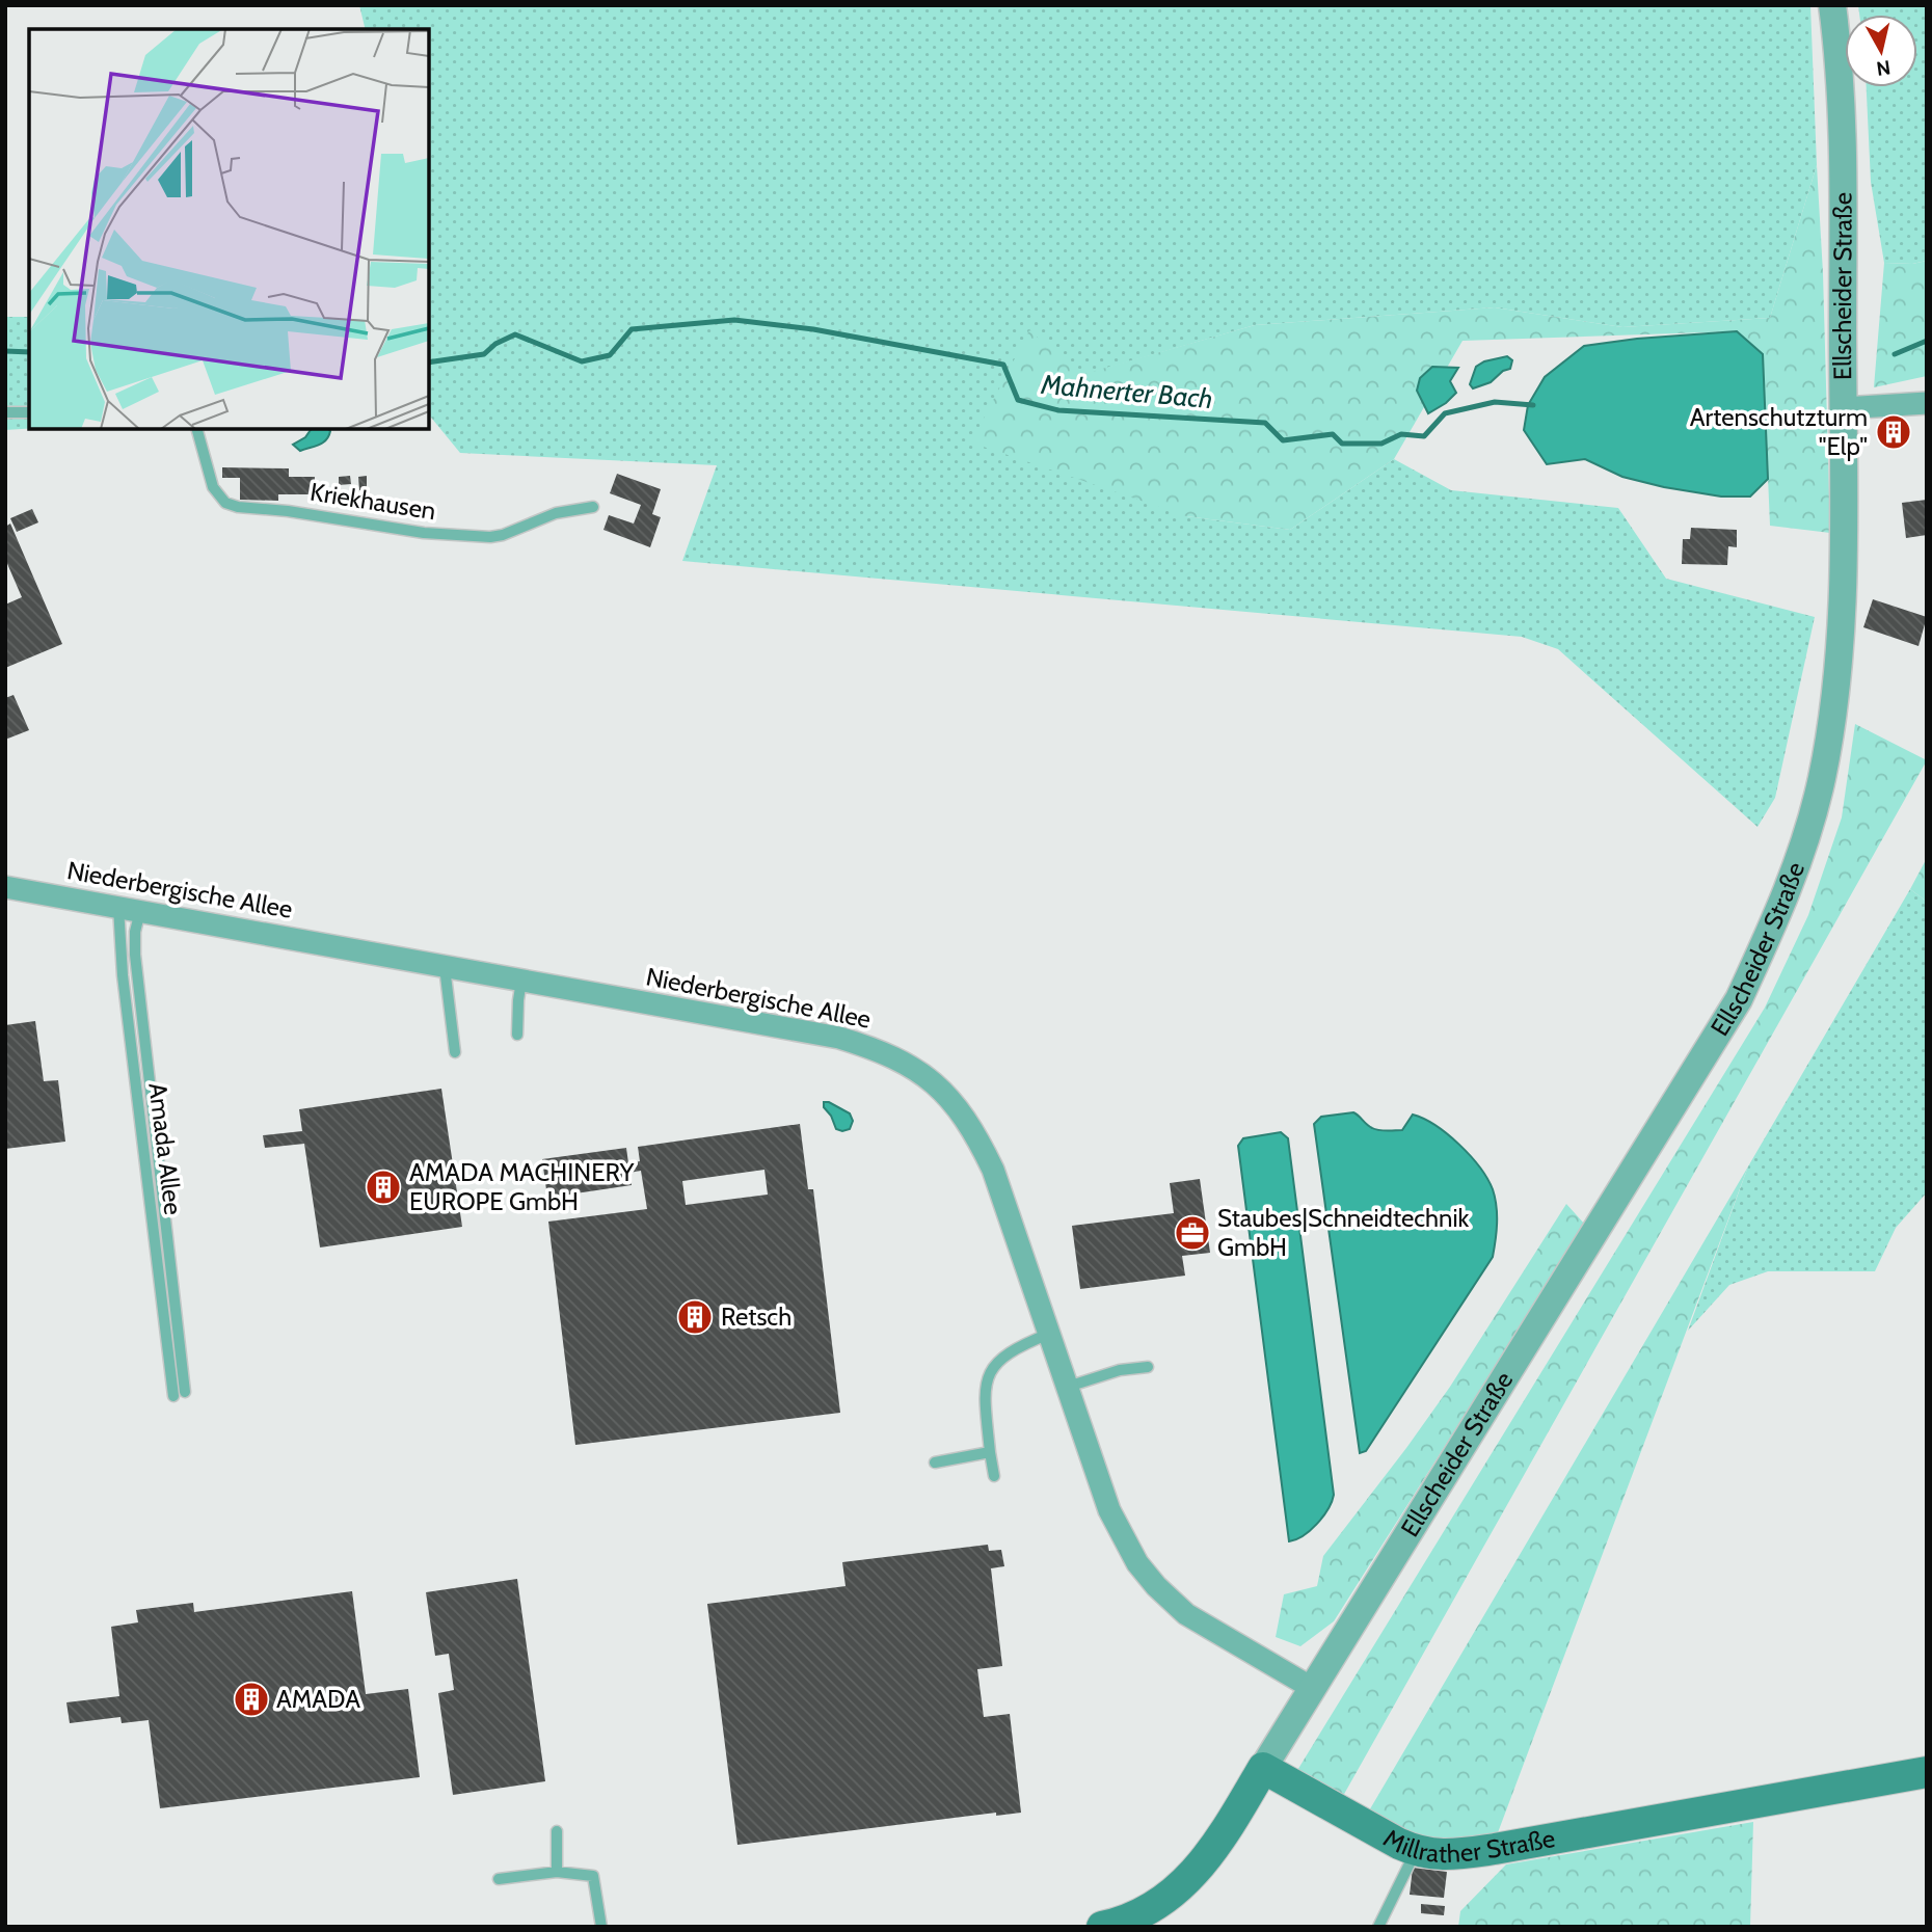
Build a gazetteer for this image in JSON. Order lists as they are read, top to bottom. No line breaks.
{"streets":{"main road":["Millrather Straße"],"street":["Ellscheider Straße","Niederbergische Allee"],"lane":["Kriekhausen","Amada Allee"]},"crossings":[["Ellscheider Straße","Niederbergische Allee"],["Ellscheider Straße","Millrather Straße"],["Niederbergische Allee","Amada Allee"]],"water":["Mahnerter Bach"],"places":{"building":["Artenschutzturm \"Elp\"","AMADA MACHINERY EUROPE GmbH","Retsch","AMADA"],"office":["Staubes|Schneidtechnik GmbH"]},"north":"bottom"}
